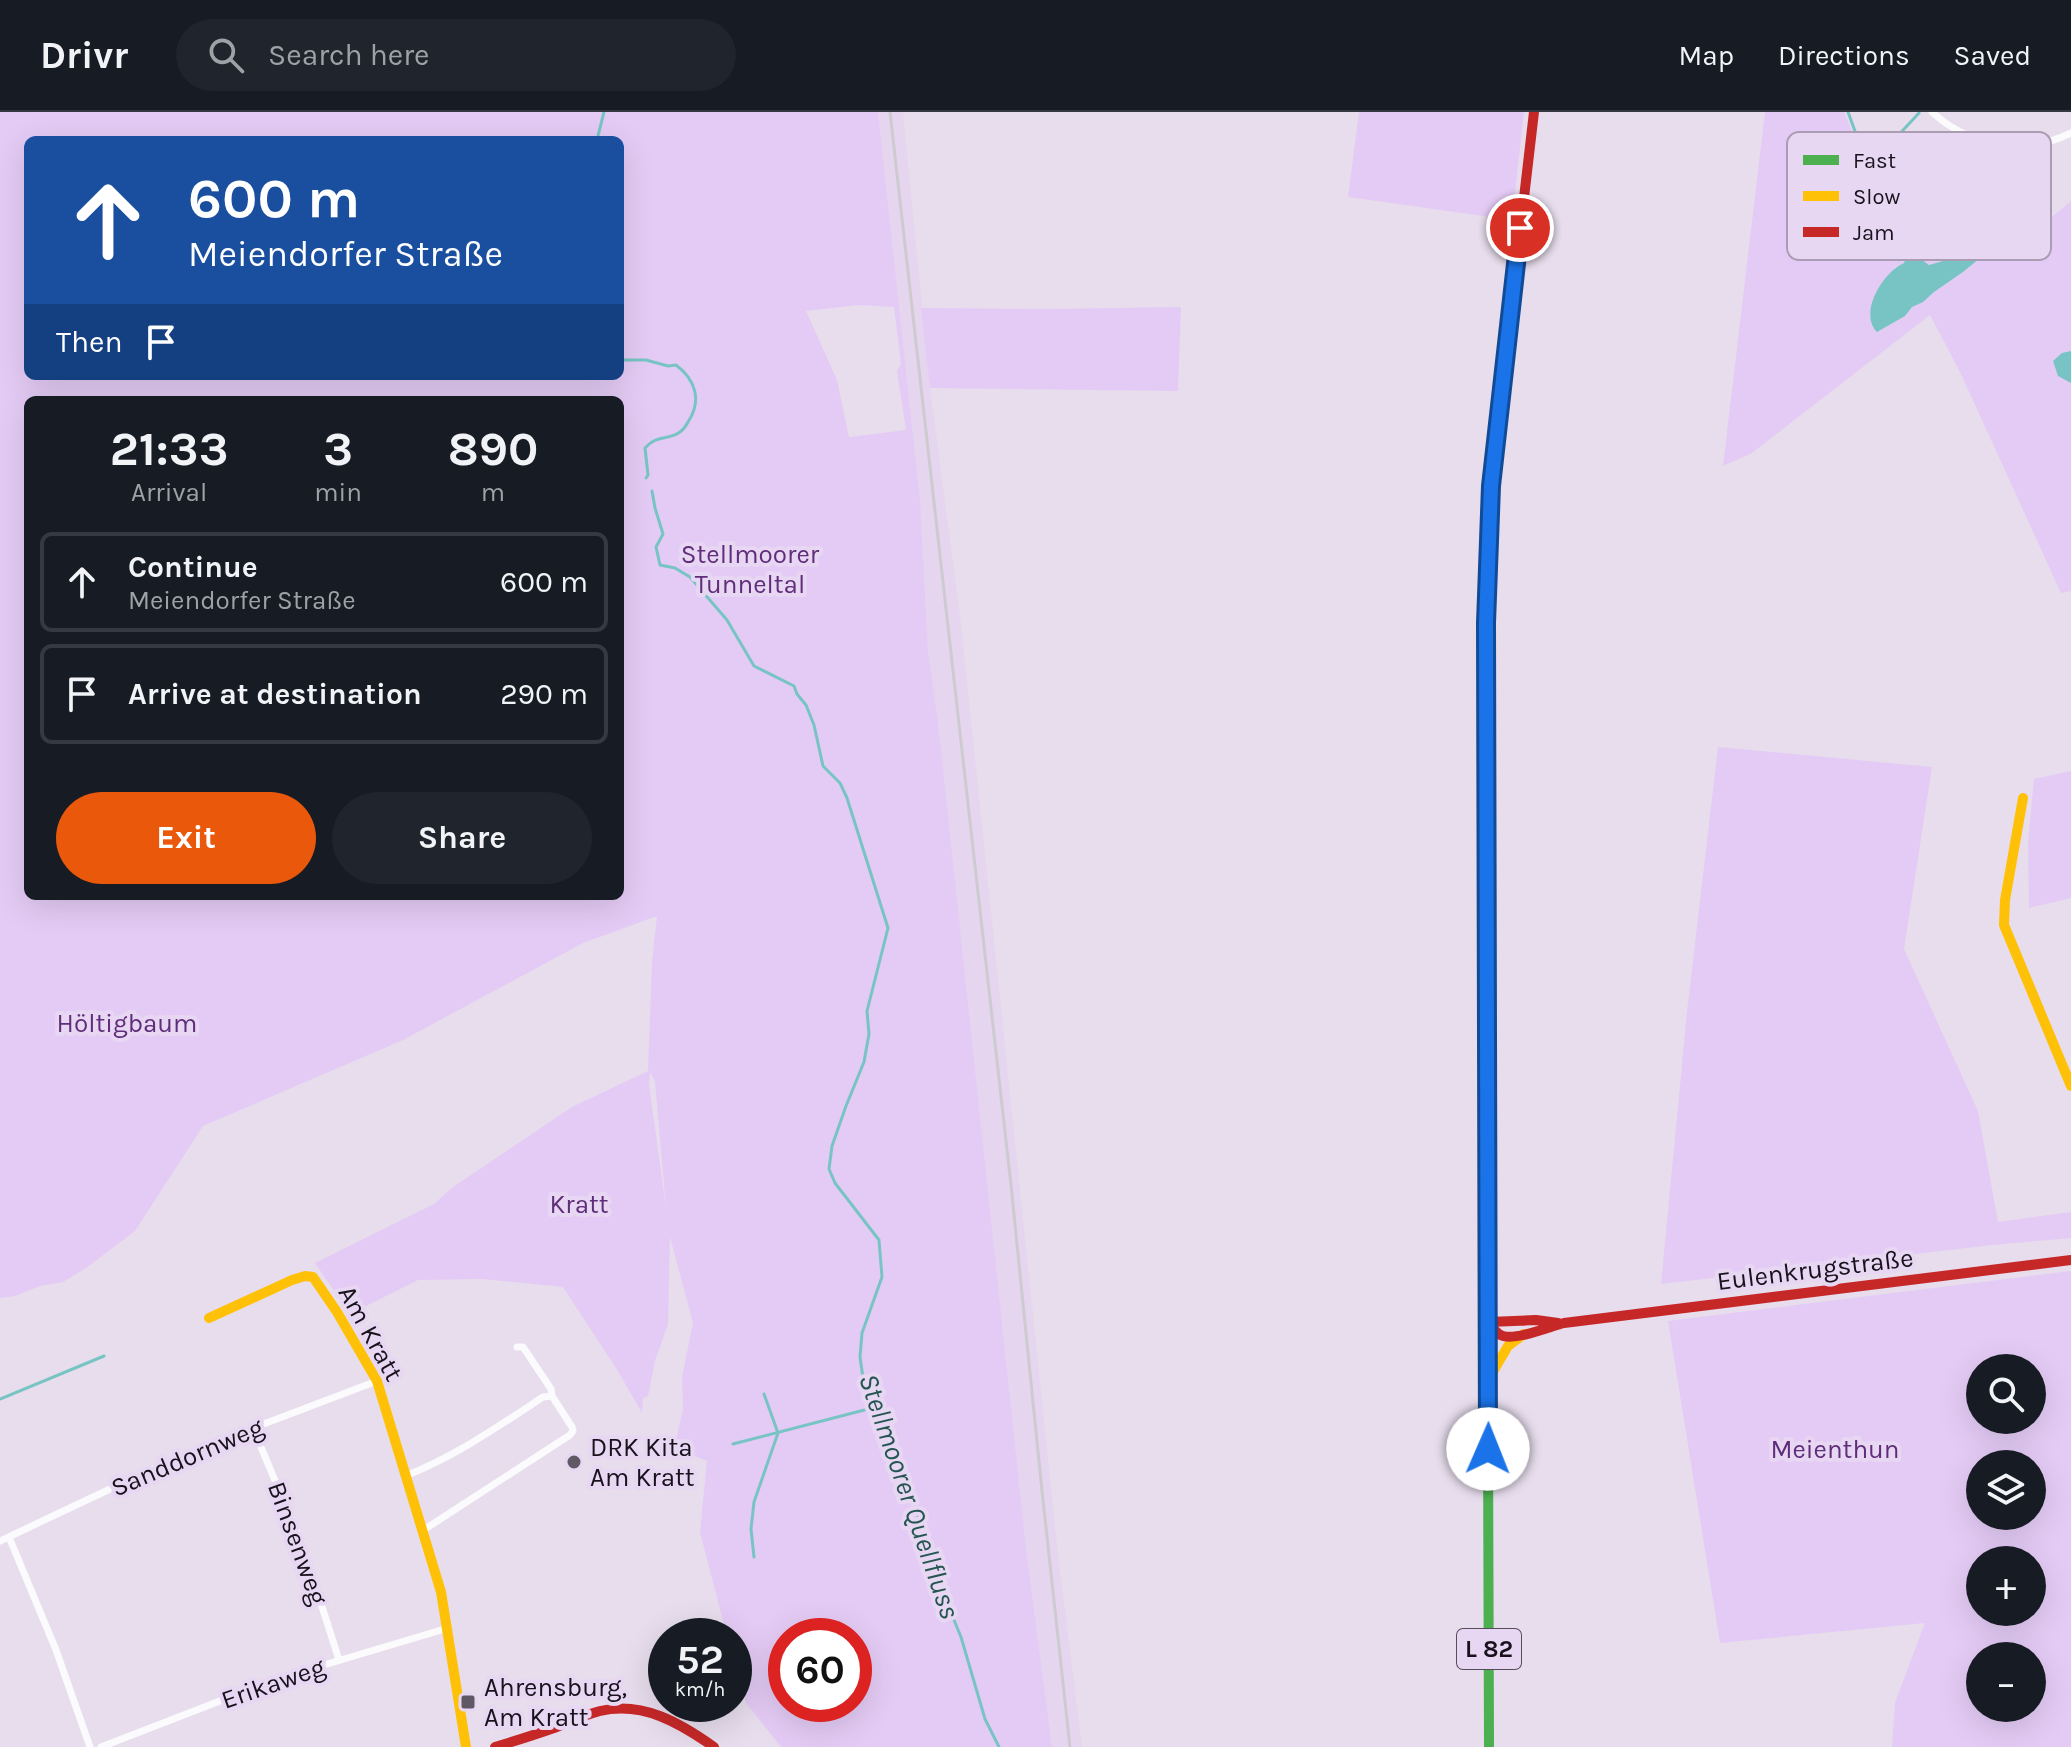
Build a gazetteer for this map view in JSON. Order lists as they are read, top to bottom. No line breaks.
{"streets":{"main road":["Eulenkrugstraße","Am Kratt","L 82"],"street":["Sanddornweg","Binsenweg","Erikaweg"]},"crossings":[["Eulenkrugstraße","L 82"],["Am Kratt","Sanddornweg"],["Am Kratt","Erikaweg"],["Sanddornweg","Binsenweg"],["Binsenweg","Erikaweg"]],"water":["Stellmoorer Quellfluss"],"parks":["Stellmoorer Tunneltal","Höltigbaum","Kratt","Meienthun"],"places":{"other":["DRK Kita Am Kratt"],"transit":["Ahrensburg, Am Kratt"]},"legend":["Fast","Slow","Jam"],"page":{"header":"Drivr","search":"Search here","nav":["Map","Directions","Saved"],"turn":["600 m","Meiendorfer Straße"],"then":"Then","eta":["21:33","Arrival","3","min","890","m"],"list":[{"name":"Continue","note":"Meiendorfer Straße","value":"600 m"},{"name":"Arrive at destination","value":"290 m"}],"buttons":["Exit","Share"],"map_buttons":["+","−"],"speed":"52 km/h","limit":"60"}}
